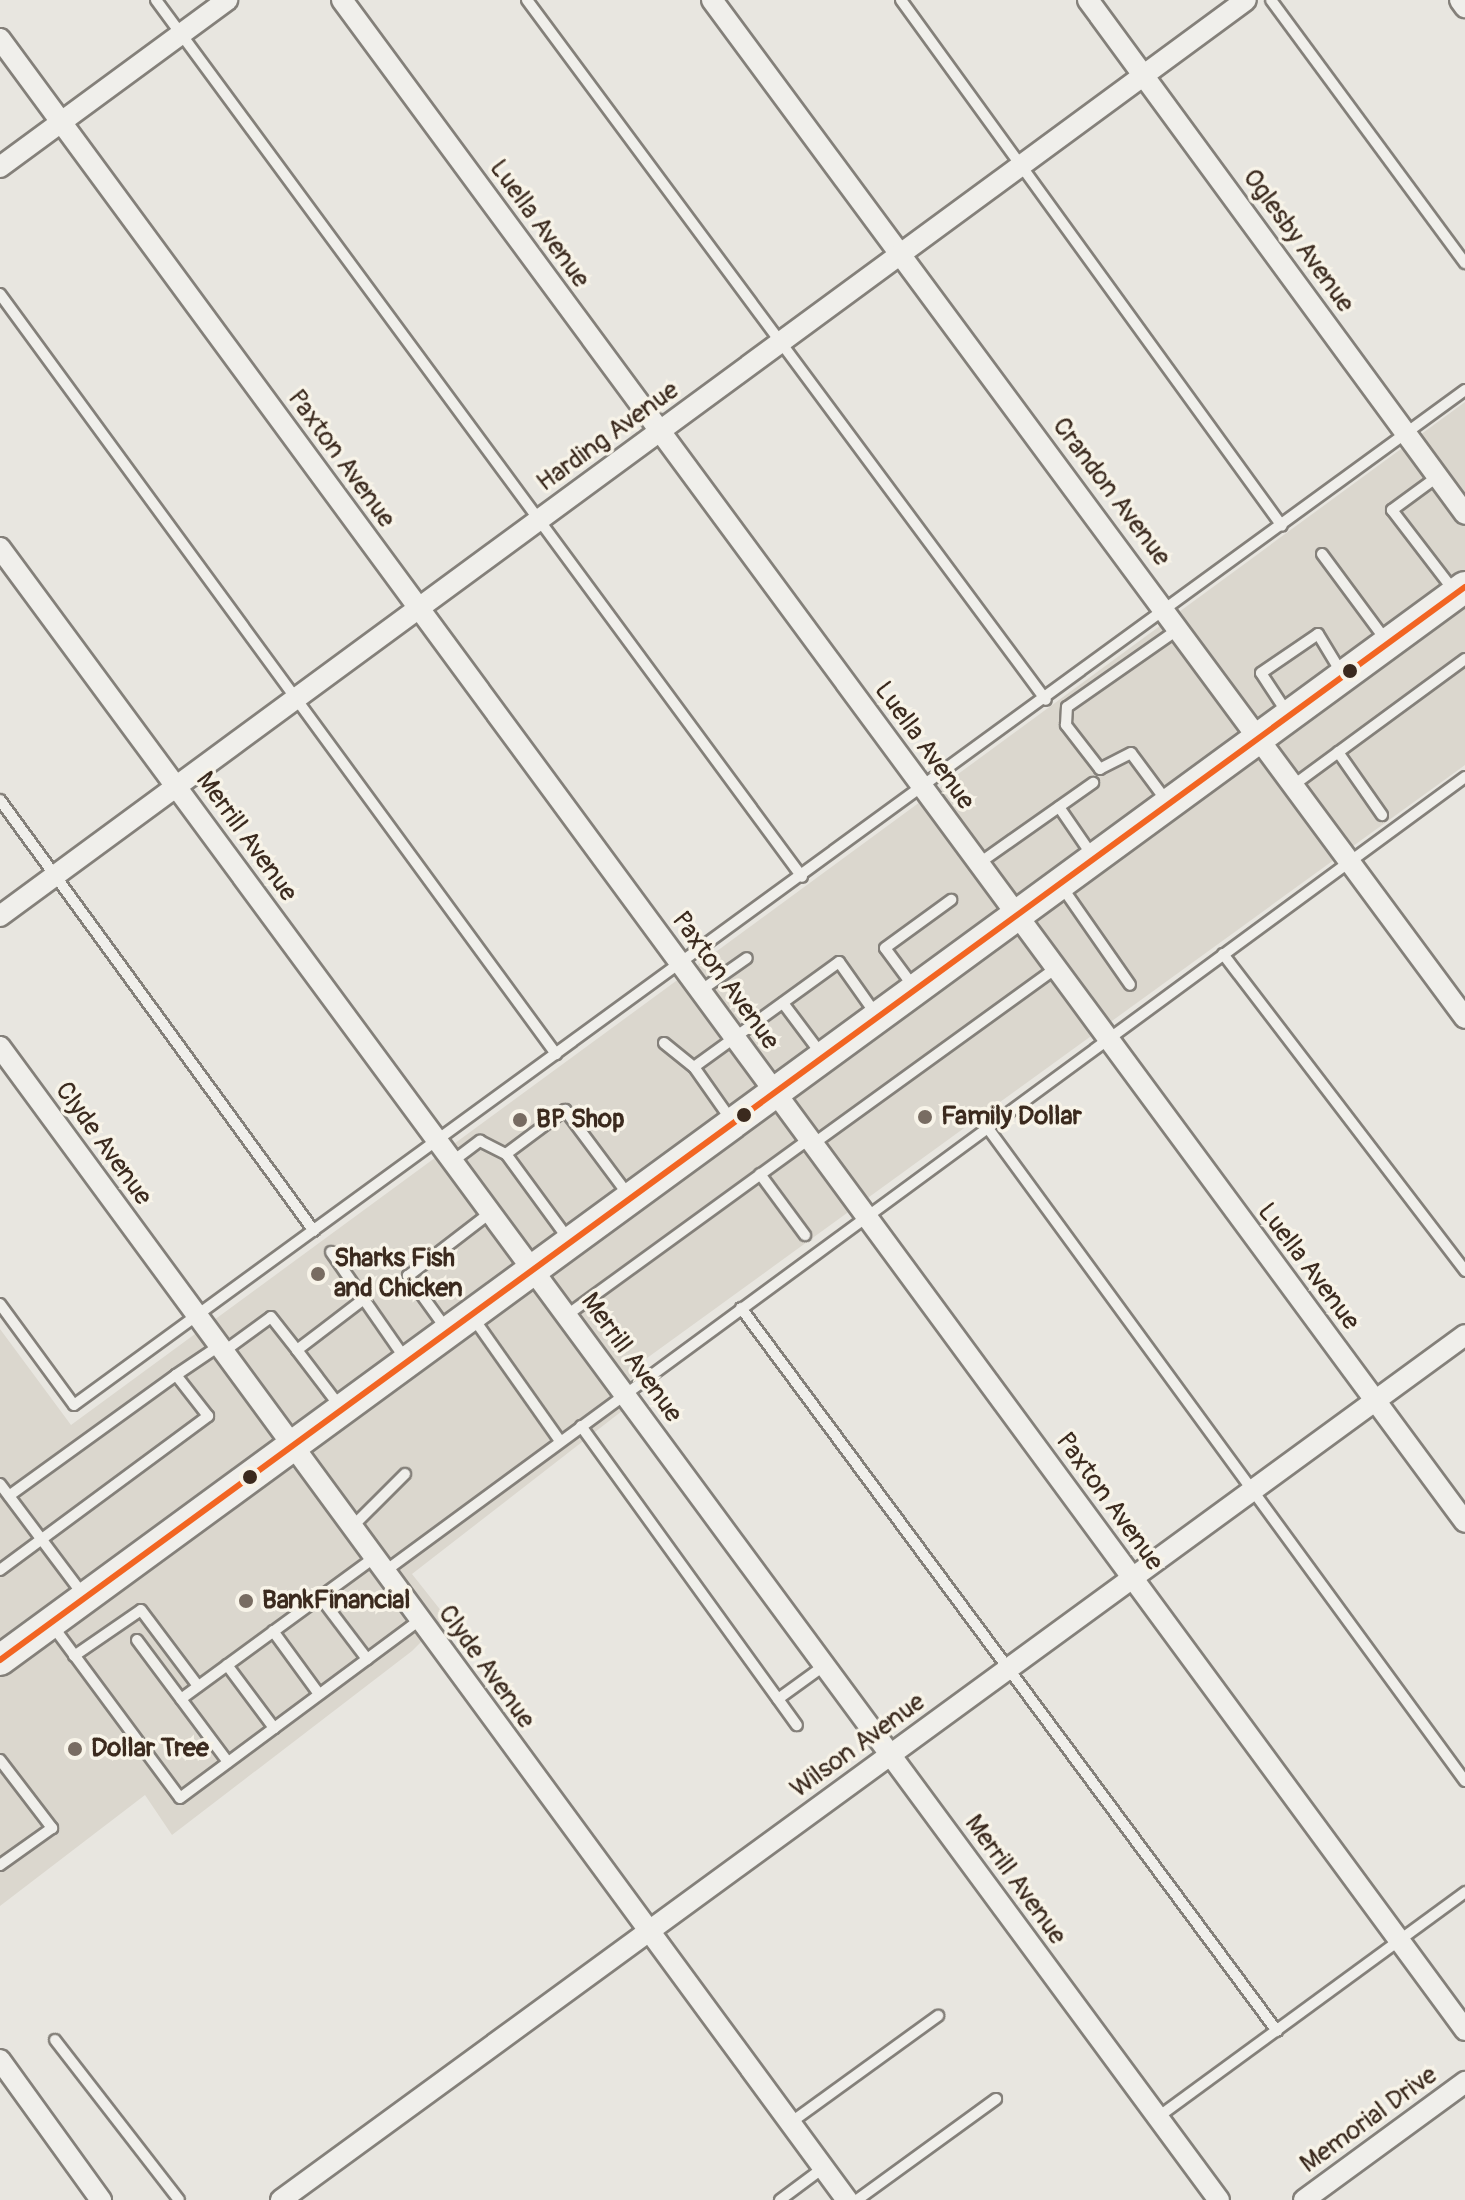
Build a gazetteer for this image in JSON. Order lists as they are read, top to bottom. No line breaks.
{"streets":{"street":["Luella Avenue","Oglesby Avenue","Harding Avenue","Paxton Avenue","Crandon Avenue","Merrill Avenue","Clyde Avenue","Wilson Avenue","Memorial Drive"]},"crossings":[["Luella Avenue","Harding Avenue"],["Luella Avenue","Wilson Avenue"],["Oglesby Avenue","Harding Avenue"],["Harding Avenue","Paxton Avenue"],["Harding Avenue","Crandon Avenue"],["Harding Avenue","Merrill Avenue"],["Paxton Avenue","Wilson Avenue"],["Merrill Avenue","Wilson Avenue"],["Clyde Avenue","Wilson Avenue"]],"places":["Family Dollar","BP Shop","Sharks Fish and Chicken","BankFinancial","Dollar Tree"]}
